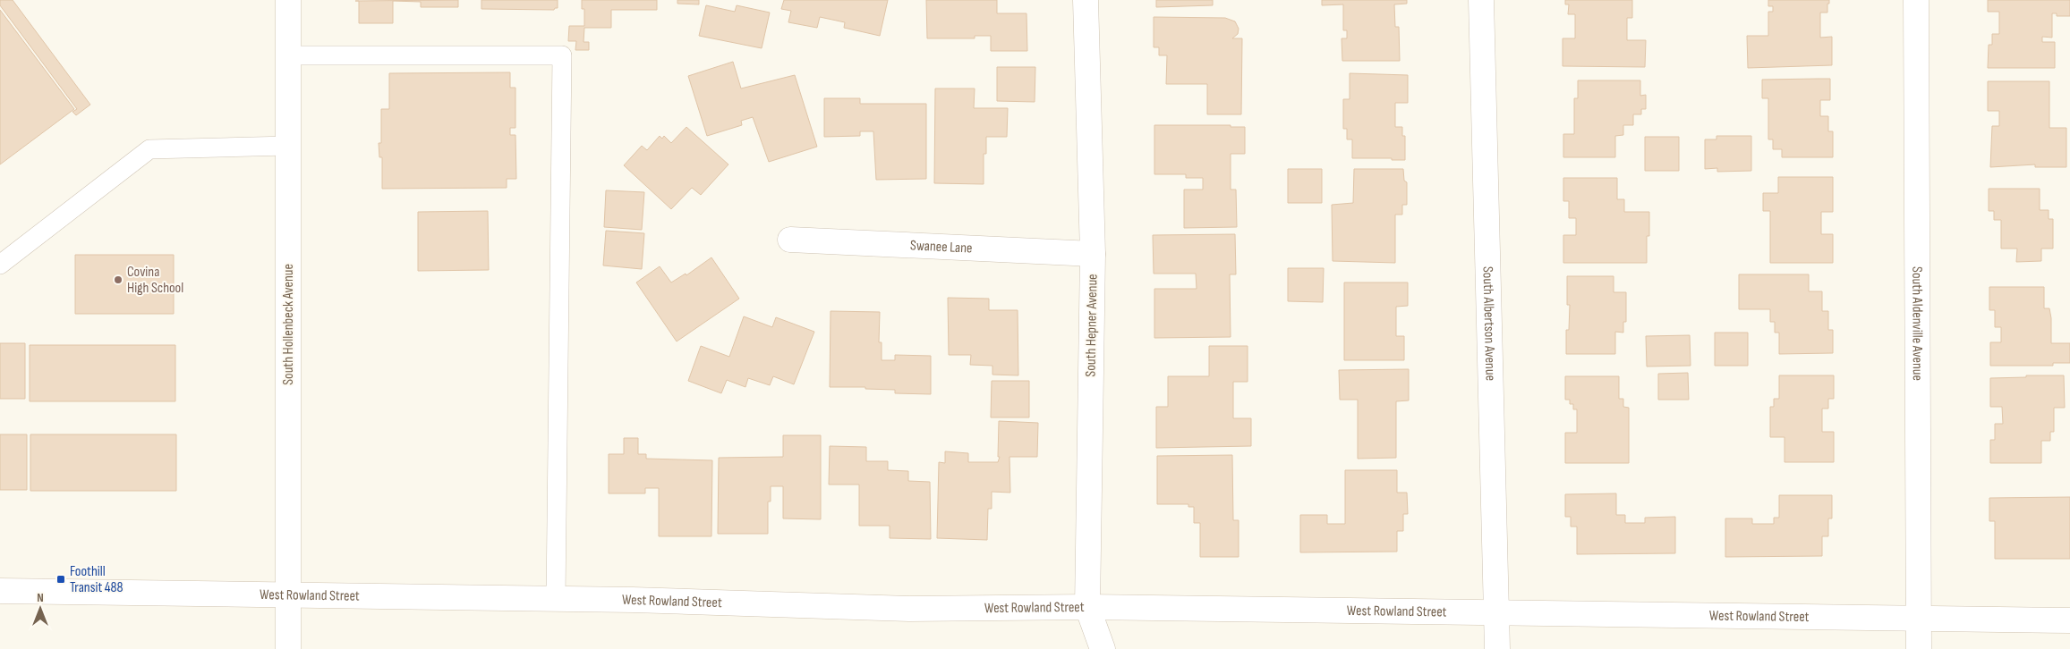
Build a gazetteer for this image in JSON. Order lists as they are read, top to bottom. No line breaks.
{"streets":{"street":["Swanee Lane","South Hollenbeck Avenue","South Albertson Avenue","South Aldenville Avenue","South Hepner Avenue","West Rowland Street"]},"crossings":[["Swanee Lane","South Hepner Avenue"],["South Hollenbeck Avenue","West Rowland Street"],["South Albertson Avenue","West Rowland Street"],["South Aldenville Avenue","West Rowland Street"],["South Hepner Avenue","West Rowland Street"]],"places":{"other":["Covina High School"],"transit":["Foothill Transit 488"]},"north":"top"}
